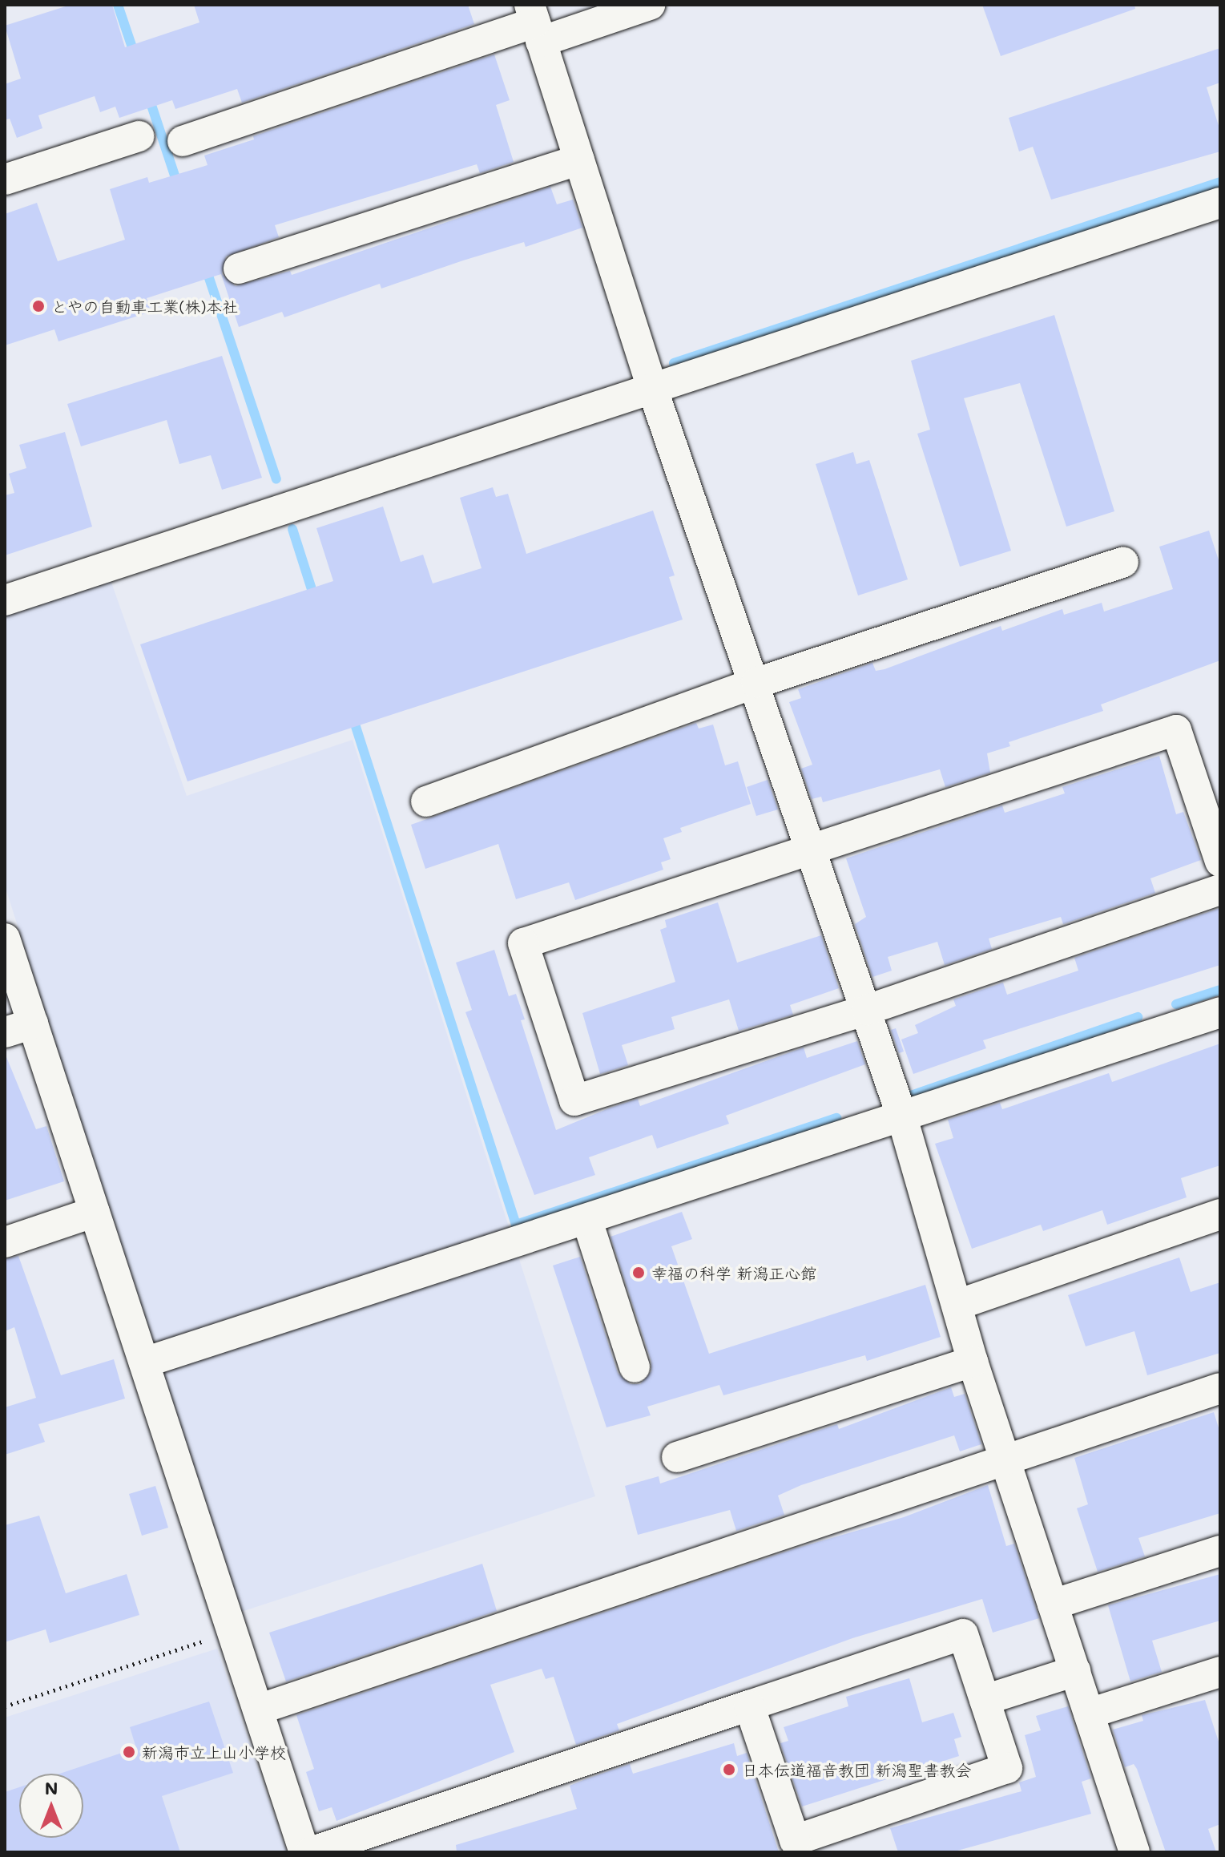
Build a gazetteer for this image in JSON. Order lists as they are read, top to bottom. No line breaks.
{"places":["とやの自動車工業(株)本社","幸福の科学 新潟正心館","新潟市立上山小学校","日本伝道福音教団 新潟聖書教会"],"north":"top"}
